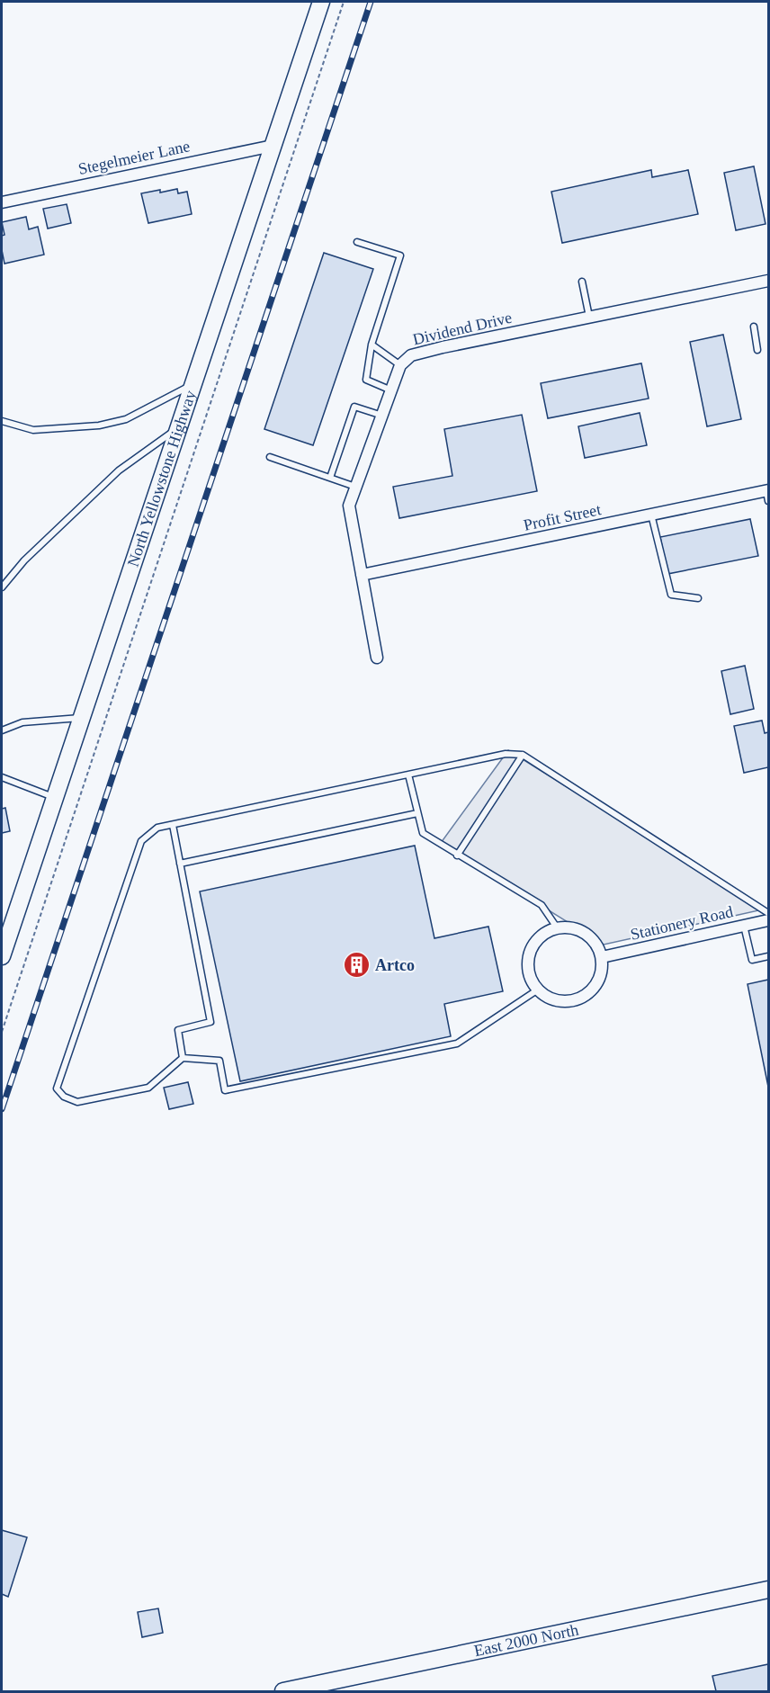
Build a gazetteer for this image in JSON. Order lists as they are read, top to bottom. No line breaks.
{"streets":{"main road":["North Yellowstone Highway","East 2000 North"],"street":["Stegelmeier Lane","Dividend Drive","Profit Street","Stationery Road"]},"crossings":[["Stegelmeier Lane","North Yellowstone Highway"],["Dividend Drive","Profit Street"]],"places":{"building":["Artco"]}}
